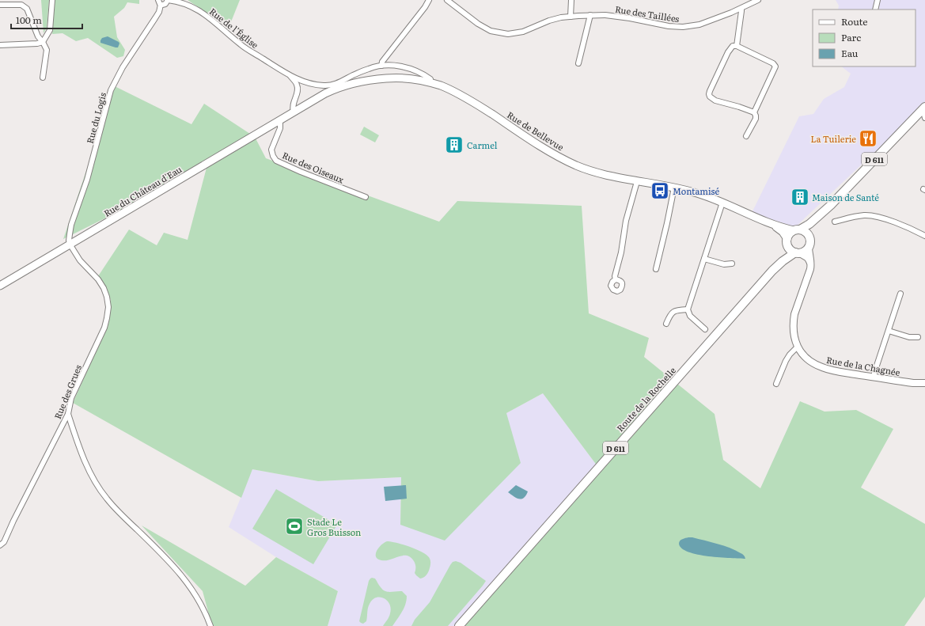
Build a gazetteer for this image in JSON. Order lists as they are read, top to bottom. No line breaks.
{"streets":{"main road":["Rue de Bellevue","D 611","Rue du Château d'Eau","Route de la Rochelle"],"street":["Rue des Taillées","Rue de l'Église","Rue du Logis","Rue des Oiseaux","Rue de la Chagnée","Rue des Grues"]},"crossings":[["Rue du Logis","Rue du Château d'Eau"],["Rue du Logis","Rue des Grues"],["Rue de Bellevue","D 611"],["Rue de Bellevue","Rue du Château d'Eau"],["Rue de Bellevue","Rue de la Chagnée"],["D 611","Rue de la Chagnée"],["D 611","Route de la Rochelle"],["Rue des Oiseaux","Rue du Château d'Eau"],["Rue du Château d'Eau","Rue des Grues"]],"places":{"restaurant":["La Tuilerie"],"building":["Carmel","Maison de Santé"],"bus stop":["Montamisé"],"sports":["Stade Le Gros Buisson"]},"legend":["Route","Parc","Eau"],"scale_bar":"100 m"}
